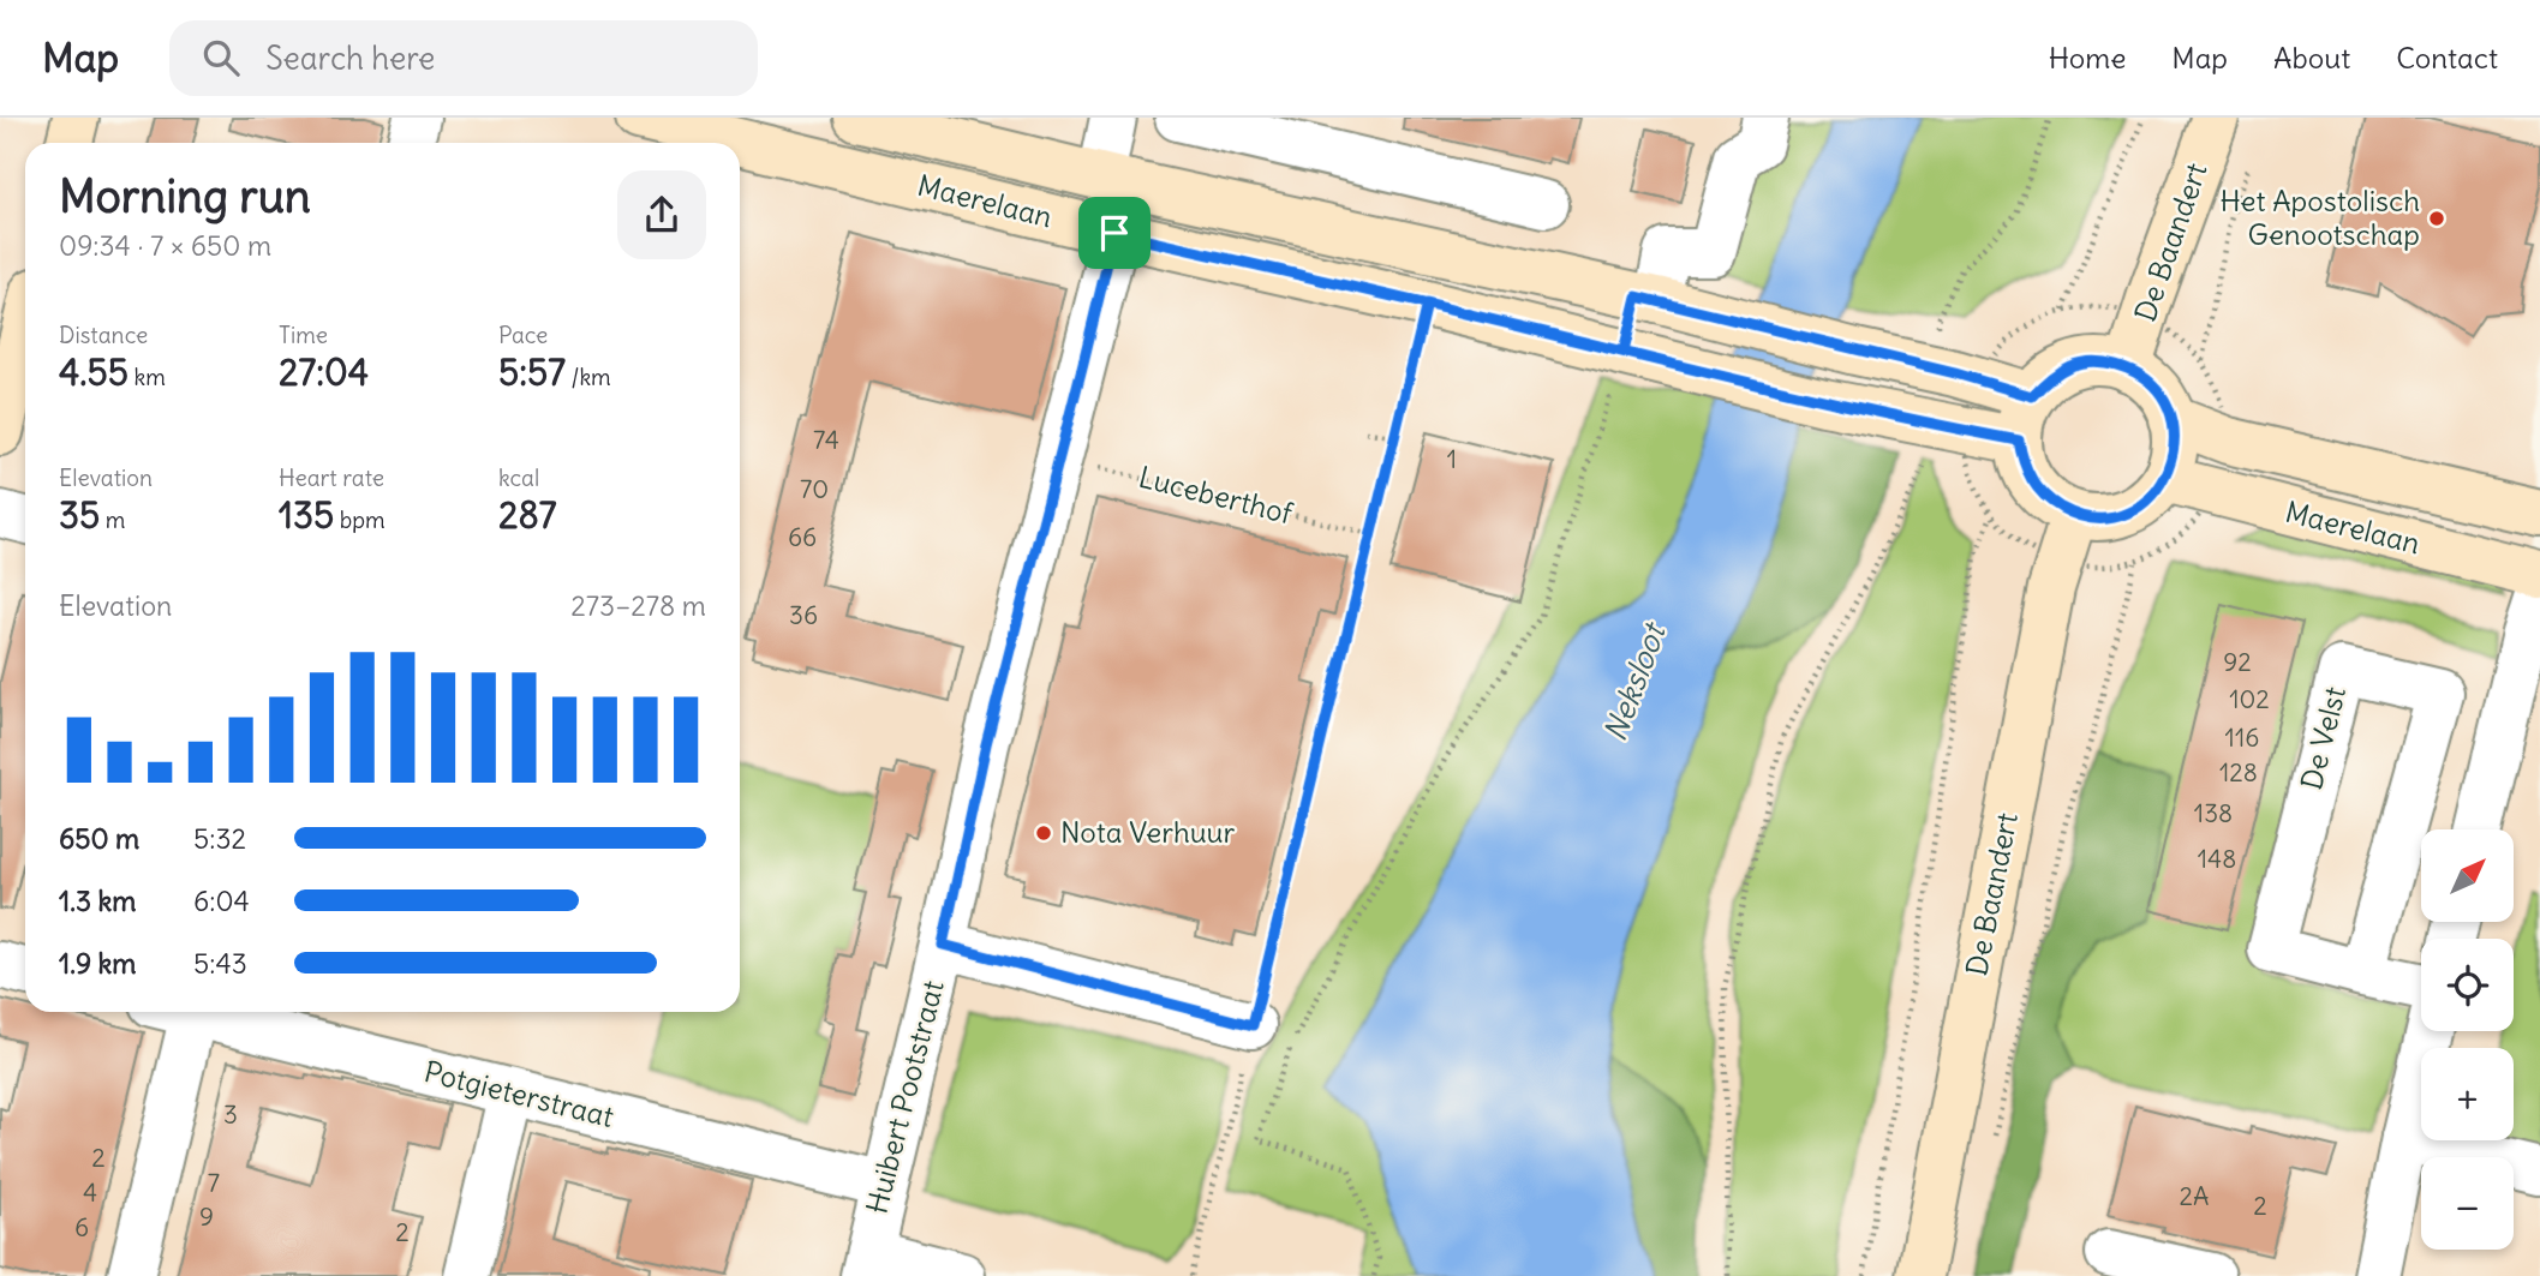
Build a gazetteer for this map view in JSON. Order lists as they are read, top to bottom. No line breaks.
{"streets":{"street":["Maerelaan","De Baandert","De Velst","Potgieterstraat","Huibert Pootstraat"],"path":["Luceberthof"]},"crossings":[["Maerelaan","De Baandert"],["Maerelaan","Huibert Pootstraat"],["Luceberthof","Huibert Pootstraat"],["Potgieterstraat","Huibert Pootstraat"]],"water":["Neksloot"],"places":["Het Apostolisch Genootschap","Nota Verhuur"],"house_numbers":["74","1","70","66","36","92","102","116","128","138","148","3","2","7","4","2A","2","9","6","2"],"north":"top right","page":{"header":"Map","search":"Search here","nav":["Home","Map","About","Contact"],"heading":["Morning run","09:34 · 7 × 650 m"],"stats":[["Distance","4.55 km"],["Time","27:04"],["Pace","5:57 /km"],["Elevation","35 m"],["Heart rate","135 bpm"],["kcal","287"]],"chart":["Elevation","273–278 m"],"list":[{"name":"650 m","note":"5:32"},{"name":"1.3 km","note":"6:04"},{"name":"1.9 km","note":"5:43"}],"map_buttons":["+","−"]}}
